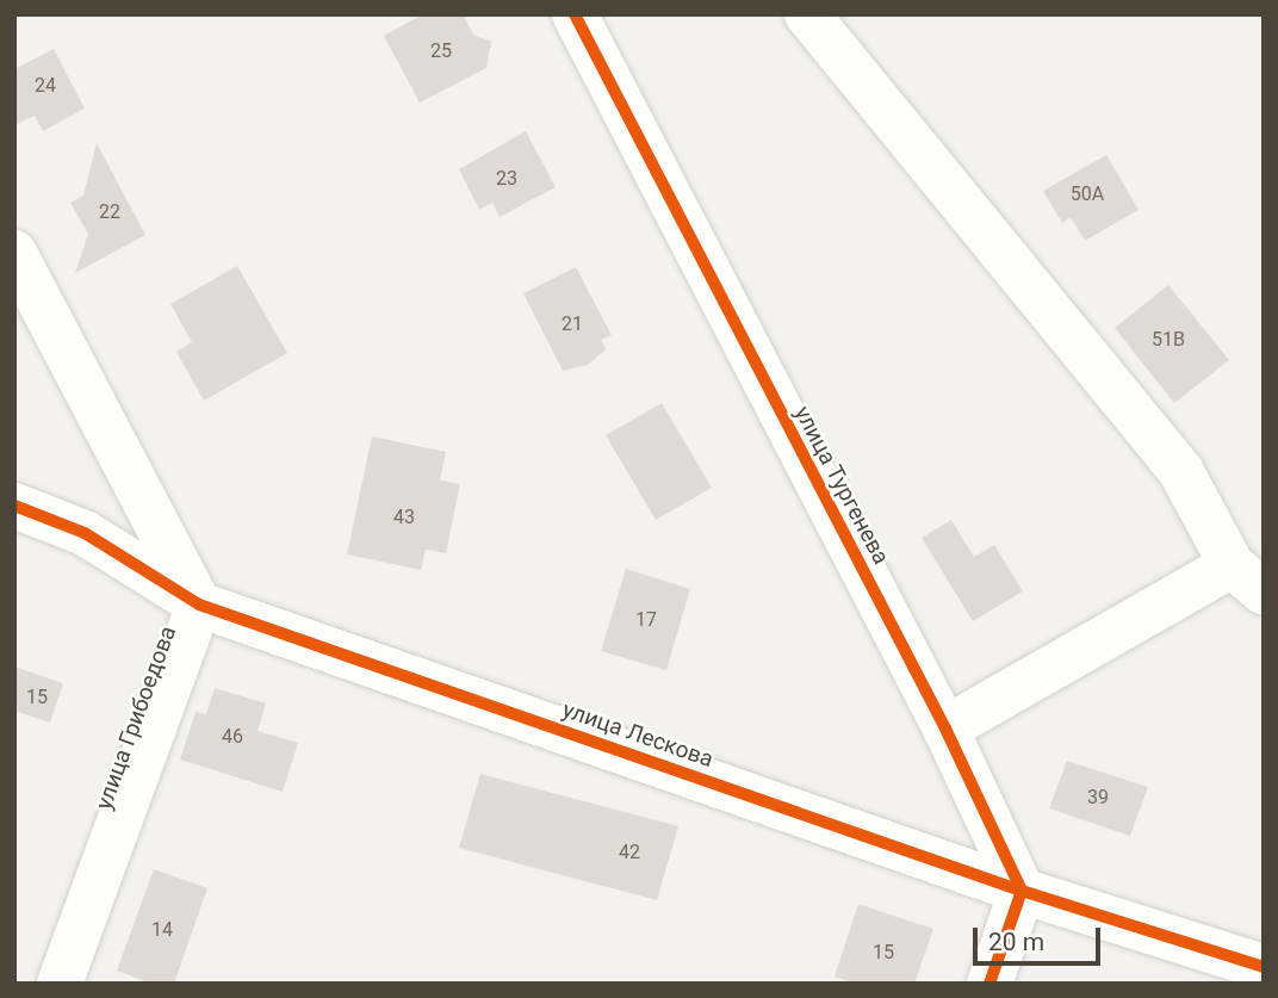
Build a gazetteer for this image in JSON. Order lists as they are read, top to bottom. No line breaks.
{"streets":{"street":["улица Тургенева","улица Грибоедова","улица Лескова"]},"crossings":[["улица Тургенева","улица Лескова"],["улица Грибоедова","улица Лескова"]],"house_numbers":["25","24","23","50А","22","21","51В","43","17","15","46","39","42","14","15"],"scale_bar":"20 m"}
